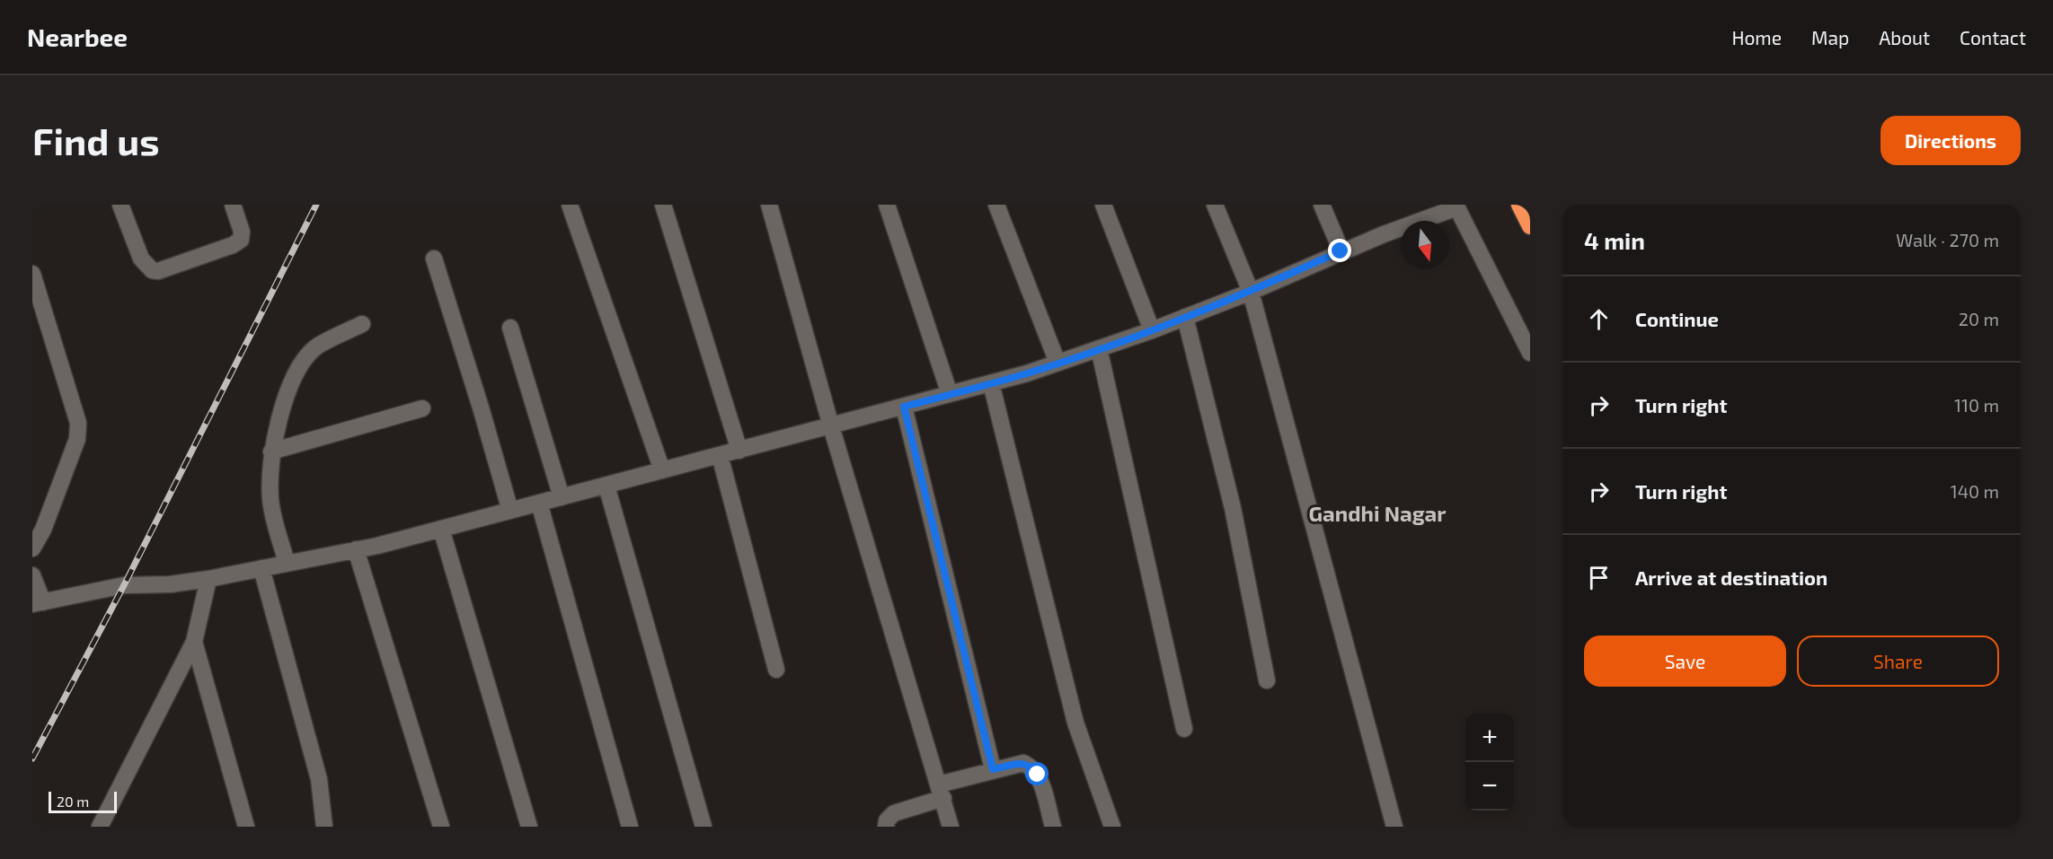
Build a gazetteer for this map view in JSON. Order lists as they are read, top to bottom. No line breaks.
{"districts":["Gandhi Nagar"],"scale_bar":"20 m","north":"bottom","page":{"header":"Nearbee","nav":["Home","Map","About","Contact"],"buttons":["Directions",["Save","Share"]],"title":"Find us","heading":["4 min","Walk · 270 m"],"list":[["Continue","20 m"],["Turn right","110 m"],["Turn right","140 m"],"Arrive at destination"],"map_buttons":["+","−"],"scale":"20 m"}}
